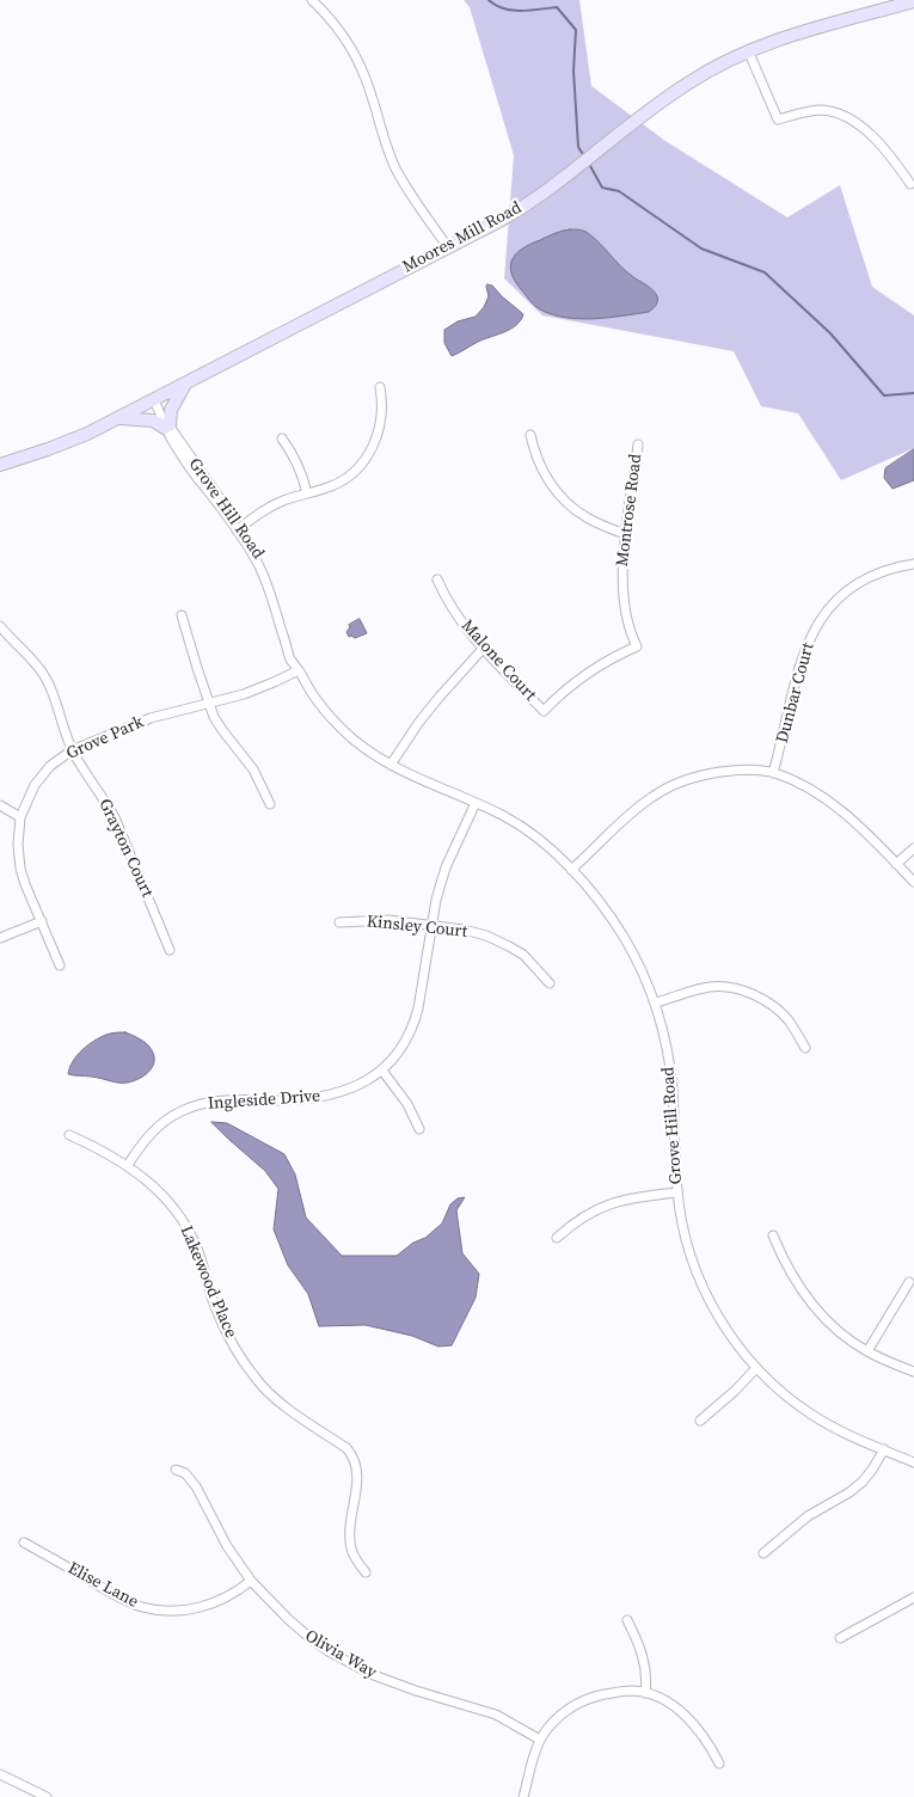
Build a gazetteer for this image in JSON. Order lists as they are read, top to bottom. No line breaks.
{"streets":{"street":["Moores Mill Road","Grove Hill Road","Montrose Road","Malone Court","Dunbar Court","Grove Park","Grayton Court","Kinsley Court","Ingleside Drive","Lakewood Place","Elise Lane","Olivia Way"]},"crossings":[["Moores Mill Road","Grove Hill Road"],["Grove Hill Road","Grove Park"],["Grove Hill Road","Ingleside Drive"],["Montrose Road","Malone Court"],["Grove Park","Grayton Court"],["Kinsley Court","Ingleside Drive"],["Ingleside Drive","Lakewood Place"],["Elise Lane","Olivia Way"]]}
